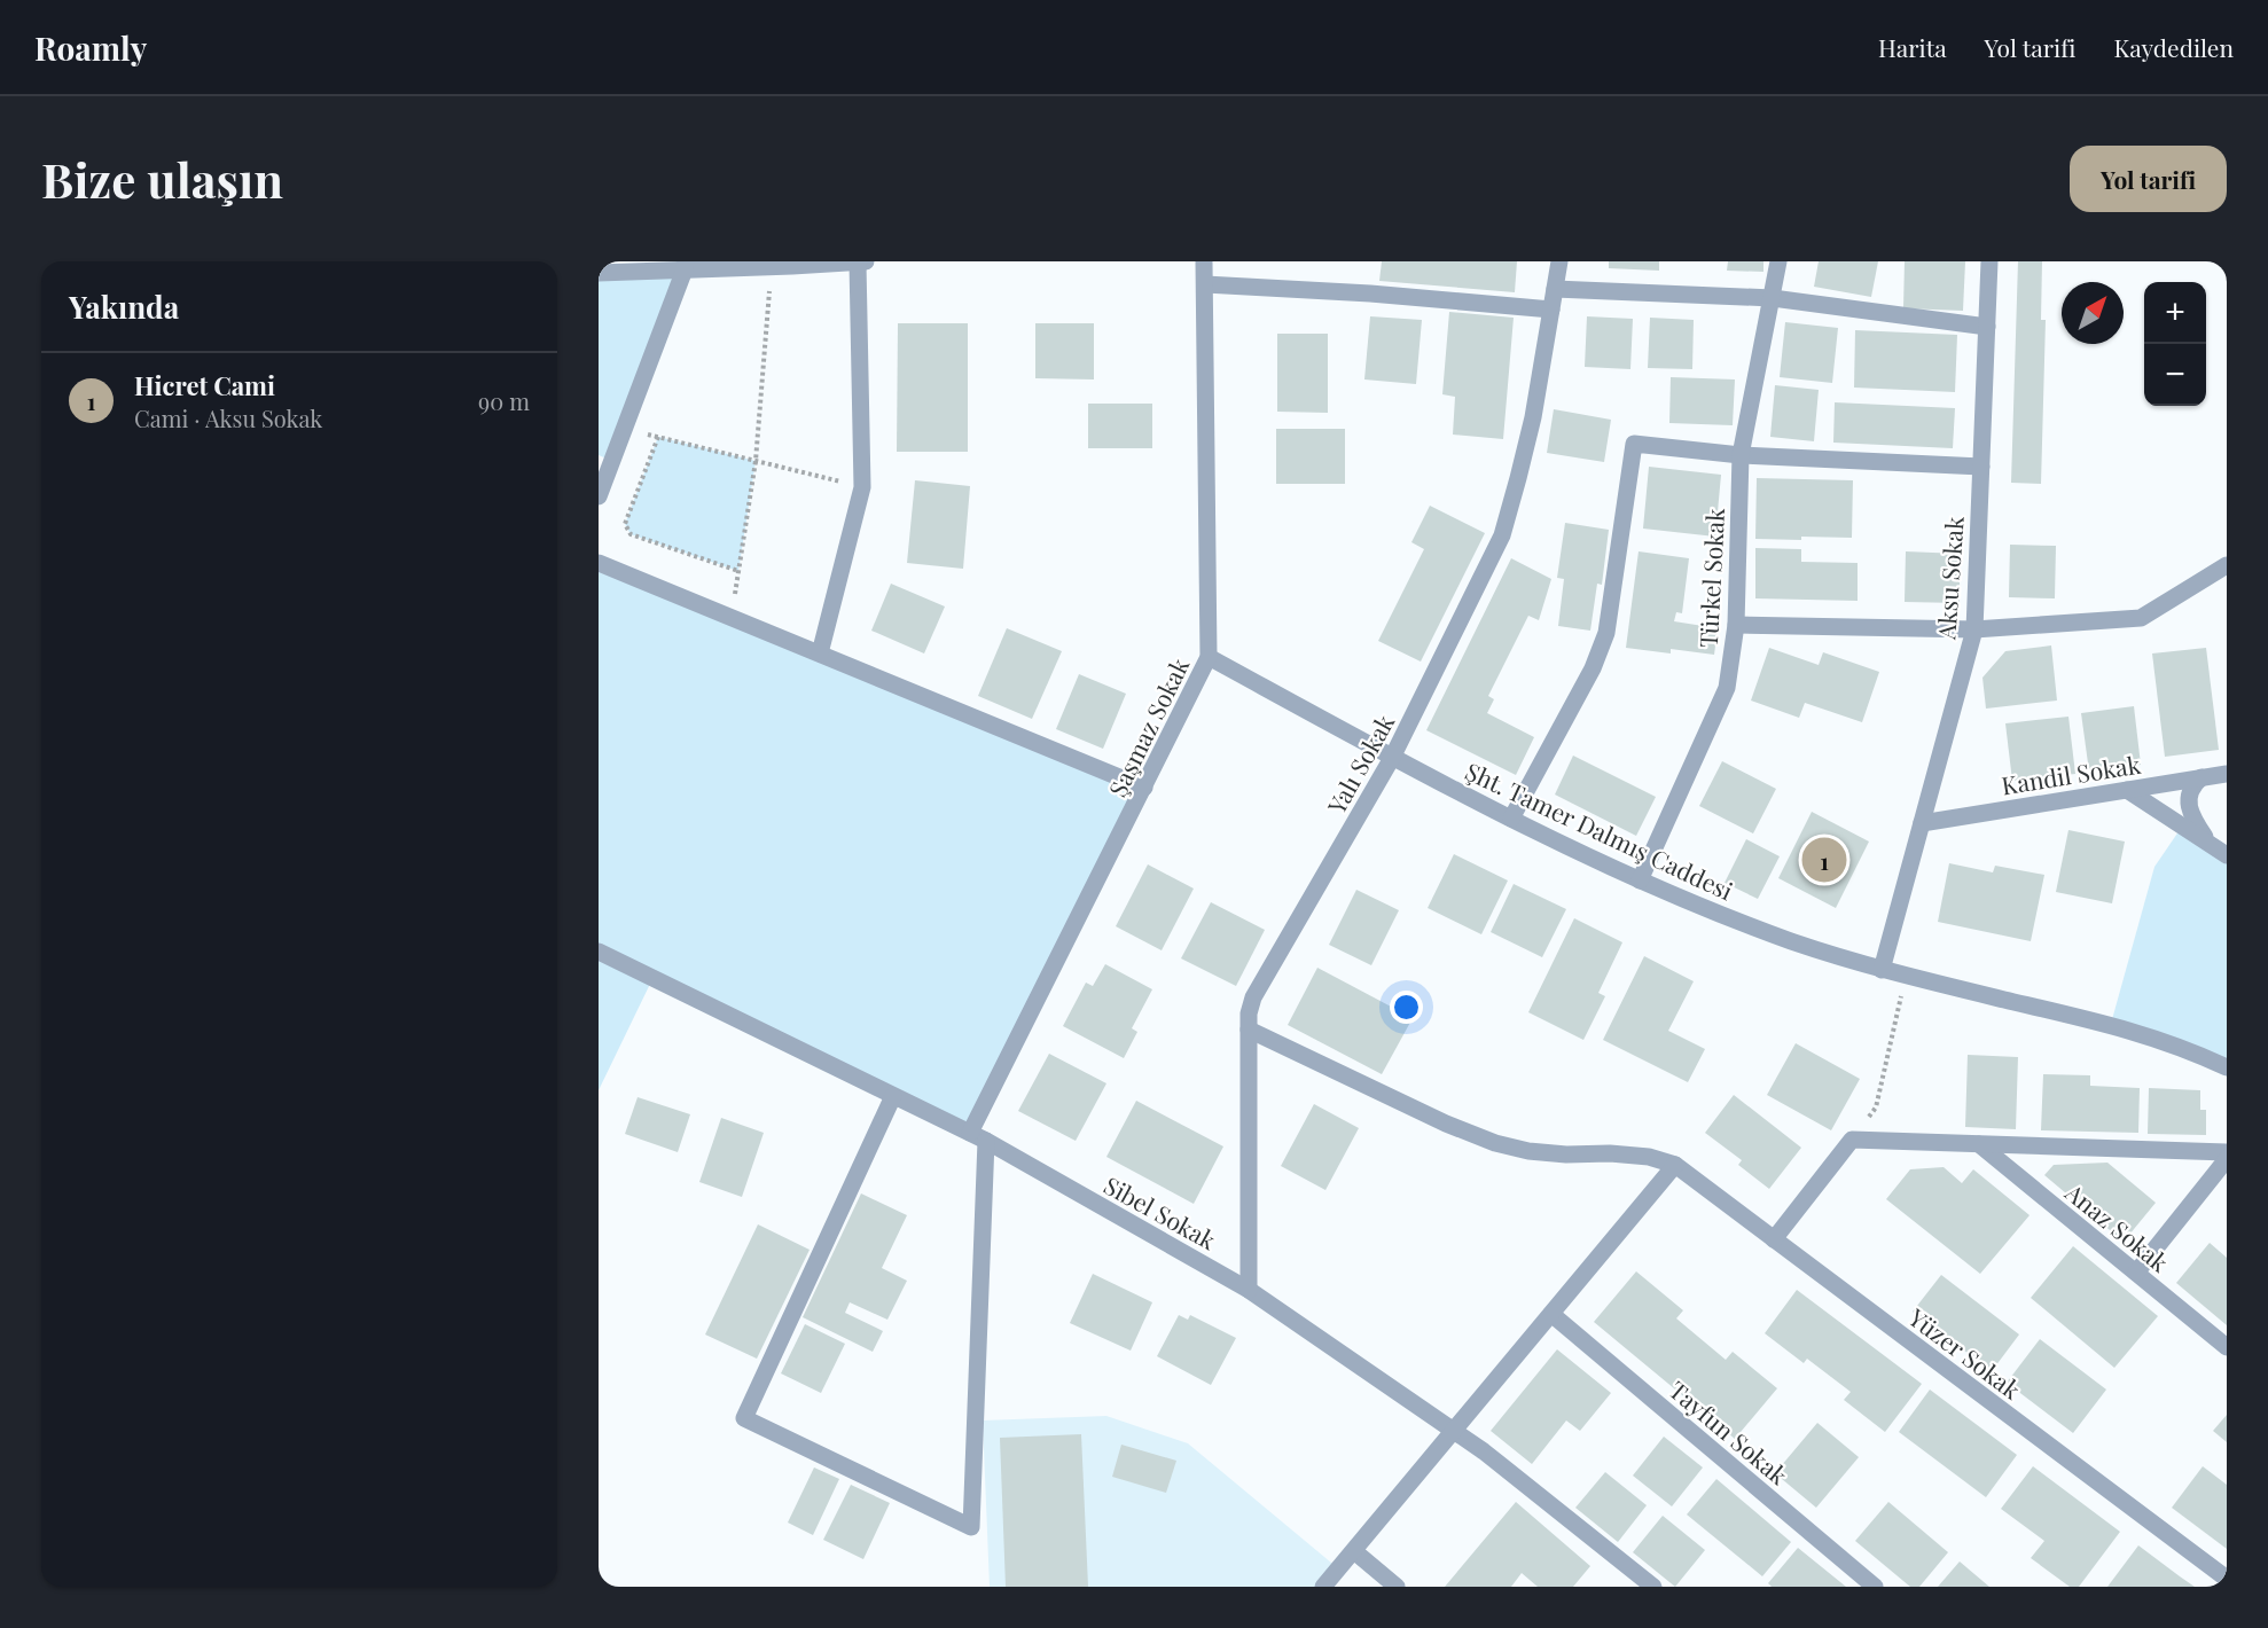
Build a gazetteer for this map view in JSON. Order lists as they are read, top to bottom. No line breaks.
{"streets":{"street":["Türkel Sokak","Aksu Sokak","Şaşmaz Sokak","Yalı Sokak","Kandil Sokak","Şht. Tamer Dalmış Caddesi","Sibel Sokak","Anaz Sokak","Yüzer Sokak","Tayfun Sokak"]},"crossings":[["Türkel Sokak","Şht. Tamer Dalmış Caddesi"],["Aksu Sokak","Kandil Sokak"],["Aksu Sokak","Şht. Tamer Dalmış Caddesi"],["Şaşmaz Sokak","Şht. Tamer Dalmış Caddesi"],["Şaşmaz Sokak","Sibel Sokak"],["Yalı Sokak","Şht. Tamer Dalmış Caddesi"],["Yalı Sokak","Sibel Sokak"]],"north":"top right","page":{"header":"Roamly","nav":["Harita","Yol tarifi","Kaydedilen"],"buttons":"Yol tarifi","title":"Bize ulaşın","heading":"Yakında","map_buttons":["+","−"],"list":[{"mark":"1","name":"Hicret Cami","note":"Cami · Aksu Sokak","value":"90 m"}],"pins":"1"}}
